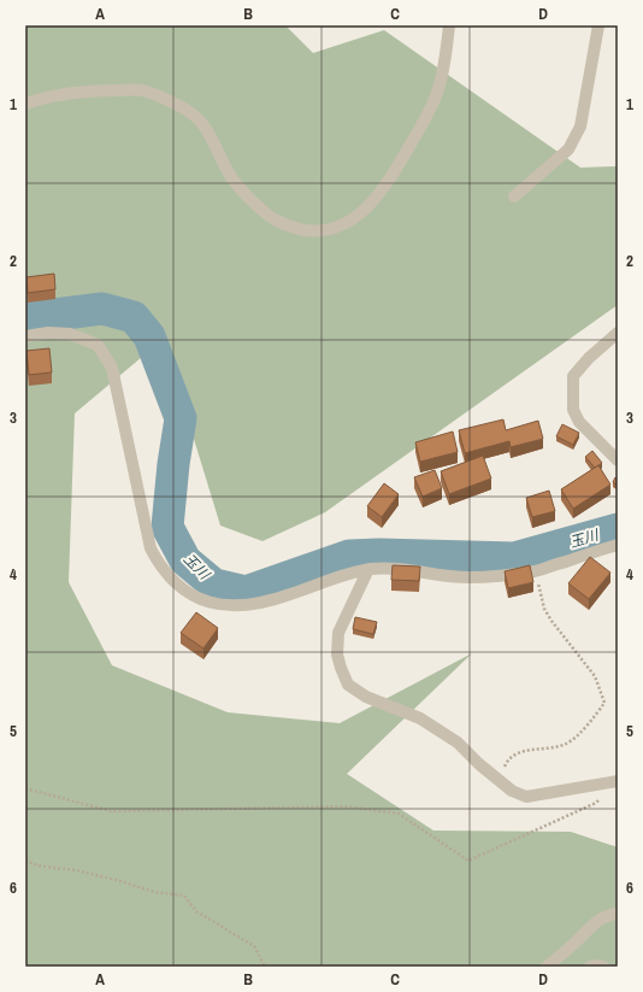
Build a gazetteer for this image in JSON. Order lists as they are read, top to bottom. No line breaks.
{"water":["玉川"],"grid":{"columns":["A","B","C","D"],"rows":["1","2","3","4","5","6"]}}
